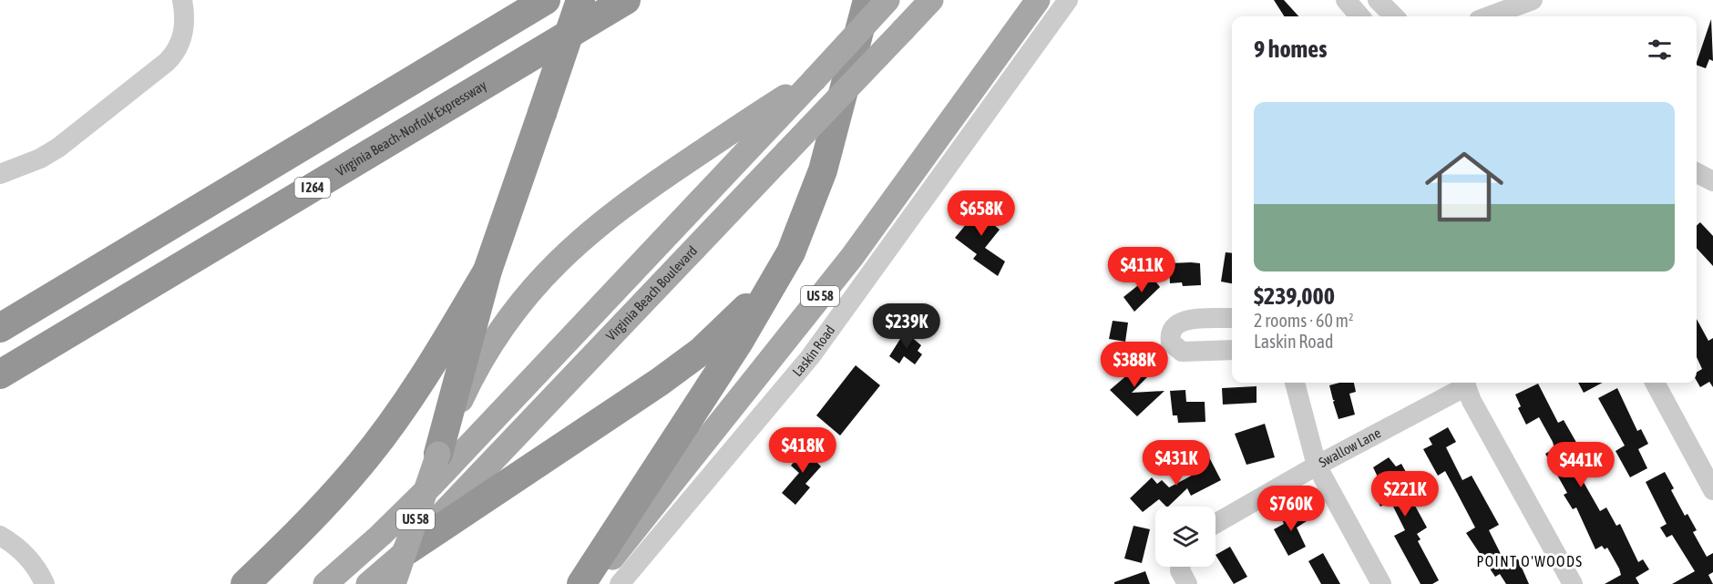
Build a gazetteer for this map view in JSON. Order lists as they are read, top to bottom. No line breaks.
{"streets":{"highway":["Virginia Beach-Norfolk Expressway","I 264"],"main road":["Virginia Beach Boulevard","US 58"],"street":["Laskin Road","Swallow Lane"]},"districts":["POINT O'WOODS"],"page":{"heading":"9 homes","list":[{"name":"$239,000","note":"2 rooms · 60 m² · Laskin Road"}],"price":["$658K","$411K","$239K","$388K","$418K","$431K","$441K","$221K","$760K"]}}
